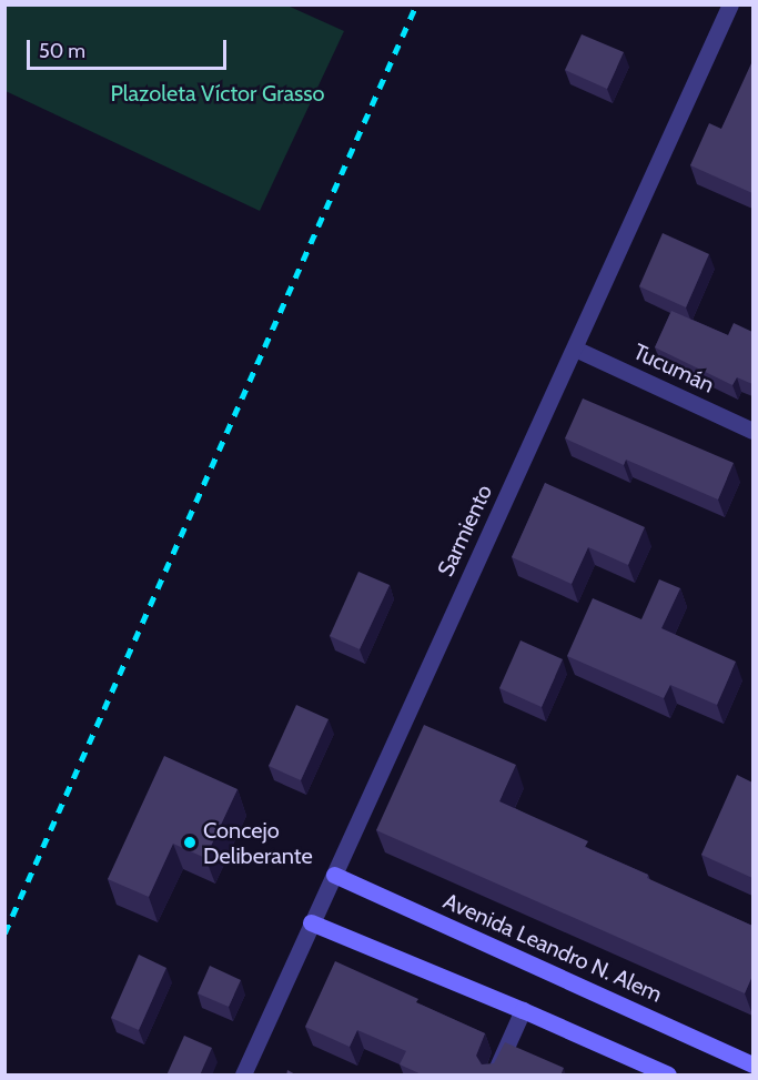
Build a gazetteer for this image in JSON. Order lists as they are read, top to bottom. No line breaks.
{"streets":{"main road":["Avenida Leandro N. Alem"],"street":["Tucumán","Sarmiento"]},"crossings":[["Tucumán","Sarmiento"],["Sarmiento","Avenida Leandro N. Alem"]],"parks":["Plazoleta Víctor Grasso"],"places":["Concejo Deliberante"],"scale_bar":"50 m"}
